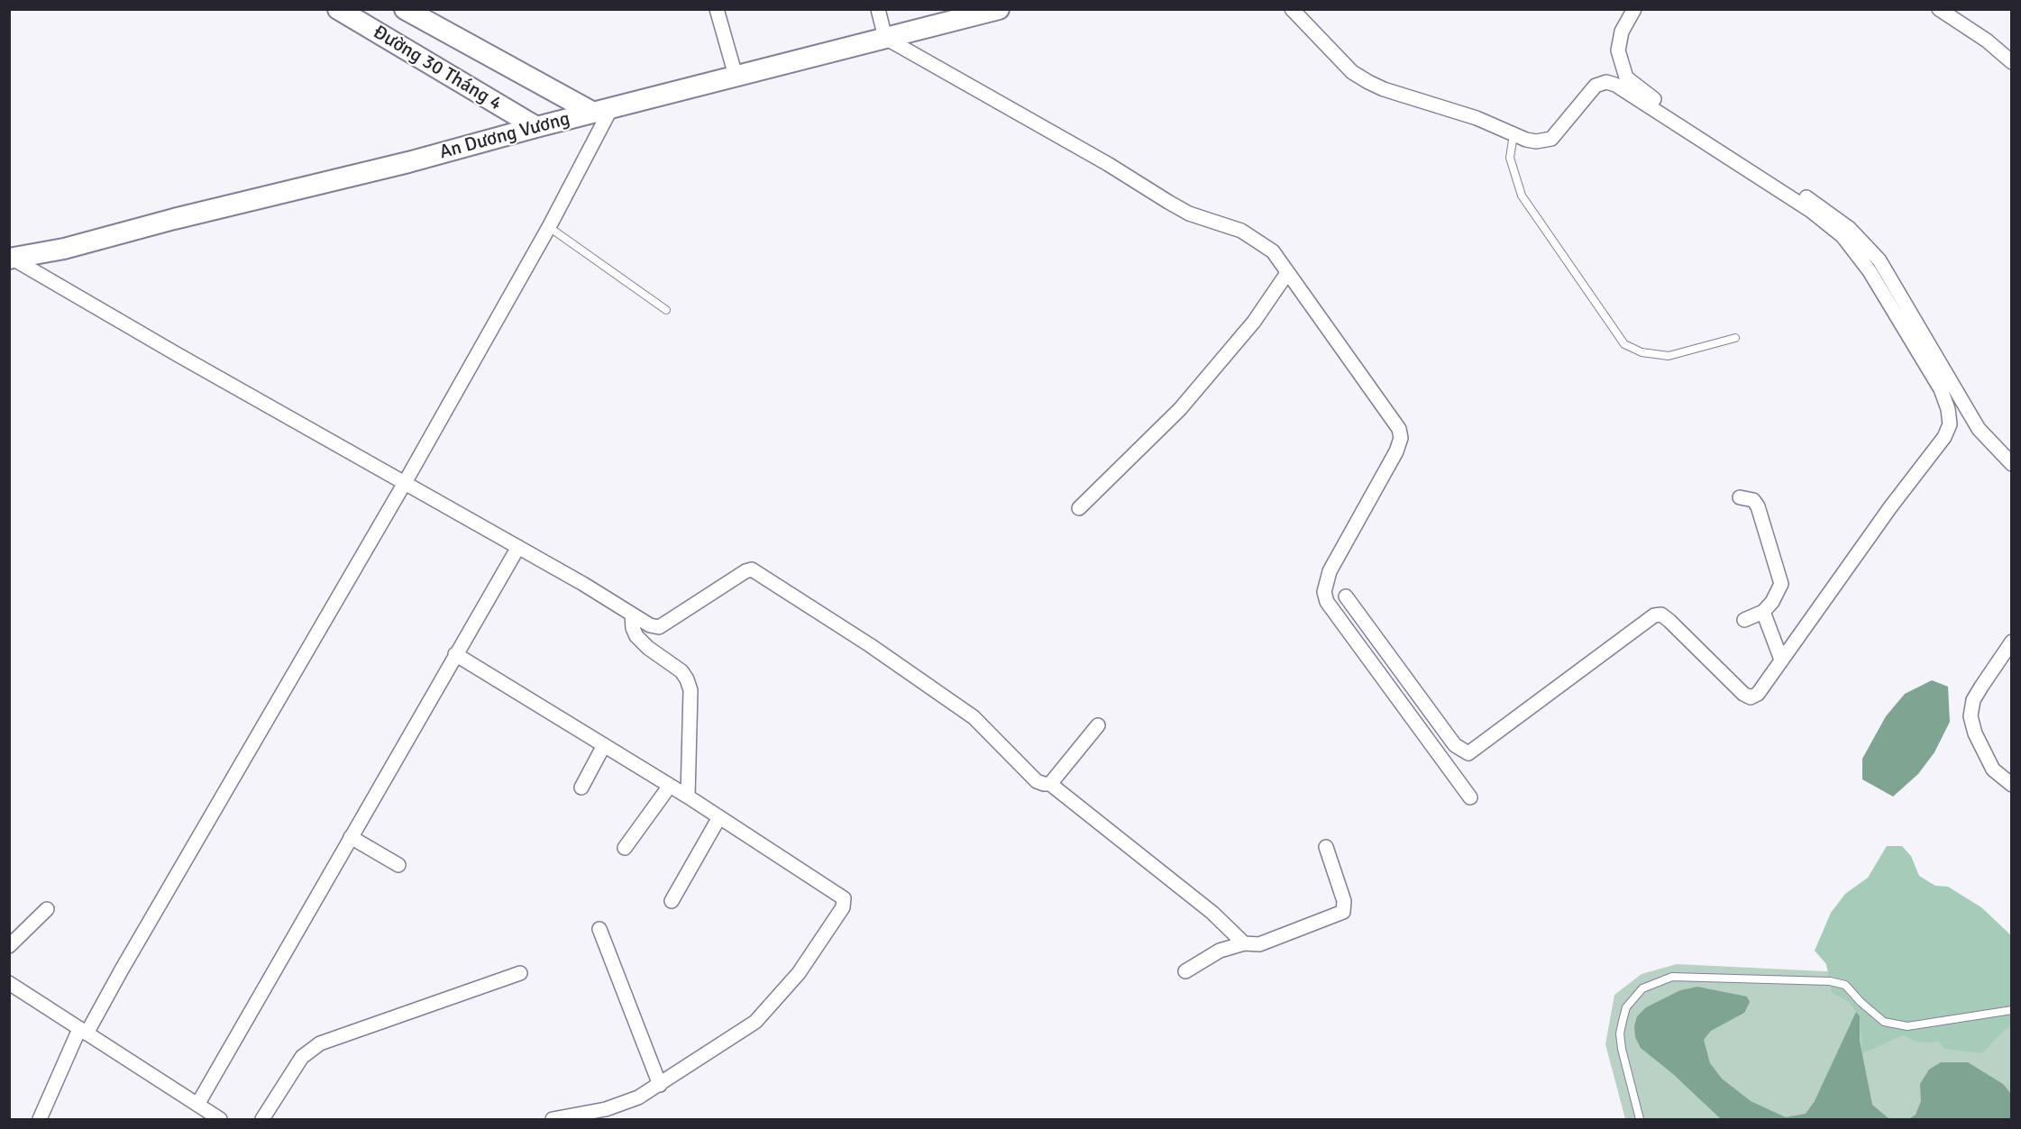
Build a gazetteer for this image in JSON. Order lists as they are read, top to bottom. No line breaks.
{"streets":{"street":["Đường 30 Tháng 4","An Dương Vương"]},"crossings":[["Đường 30 Tháng 4","An Dương Vương"]]}
